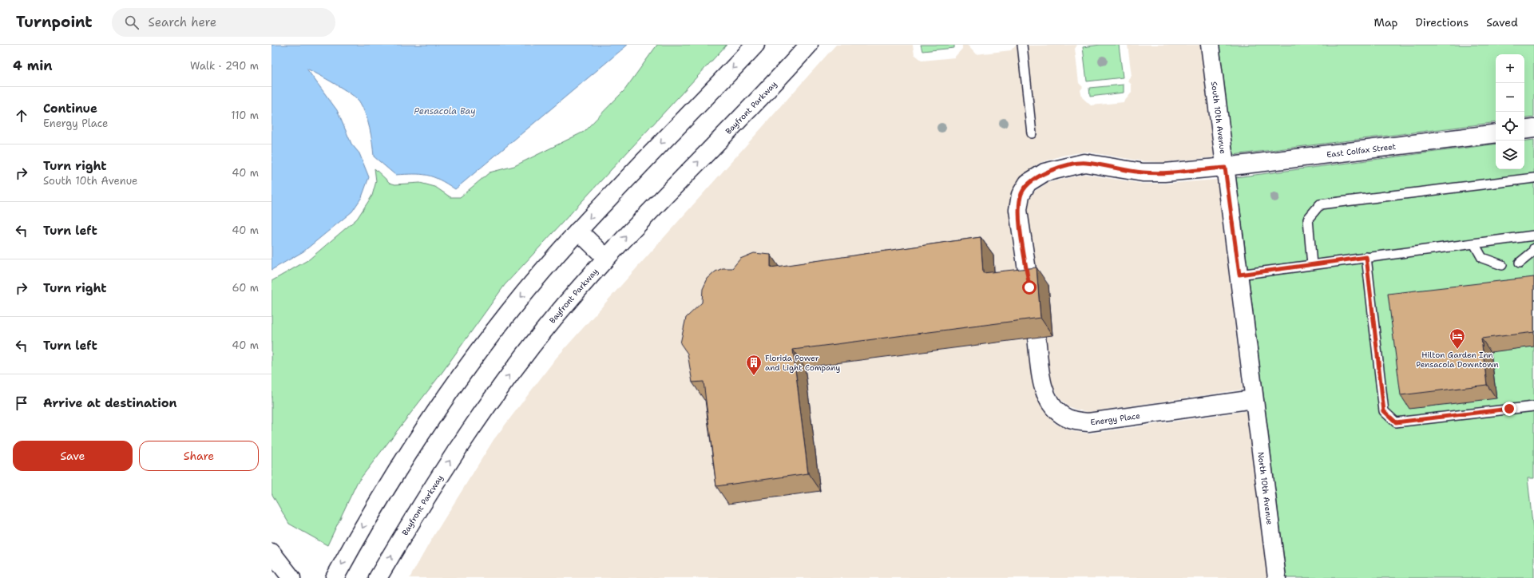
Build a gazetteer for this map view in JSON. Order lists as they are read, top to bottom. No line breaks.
{"streets":{"street":["Bayfront Parkway","South 10th Avenue","East Colfax Street","Energy Place","North 10th Avenue"]},"crossings":[["South 10th Avenue","East Colfax Street"],["South 10th Avenue","Energy Place"],["South 10th Avenue","North 10th Avenue"],["Energy Place","North 10th Avenue"]],"water":["Pensacola Bay"],"places":{"hotel":["Hilton Garden Inn Pensacola Downtown"],"building":["Florida Power and Light Company"]},"page":{"header":"Turnpoint","search":"Search here","nav":["Map","Directions","Saved"],"heading":["4 min","Walk · 290 m"],"map_buttons":["+","−"],"list":[["Continue","Energy Place","110 m"],["Turn right","South 10th Avenue","40 m"],["Turn left","40 m"],["Turn right","60 m"],["Turn left","40 m"],"Arrive at destination"],"buttons":["Save","Share"]}}
